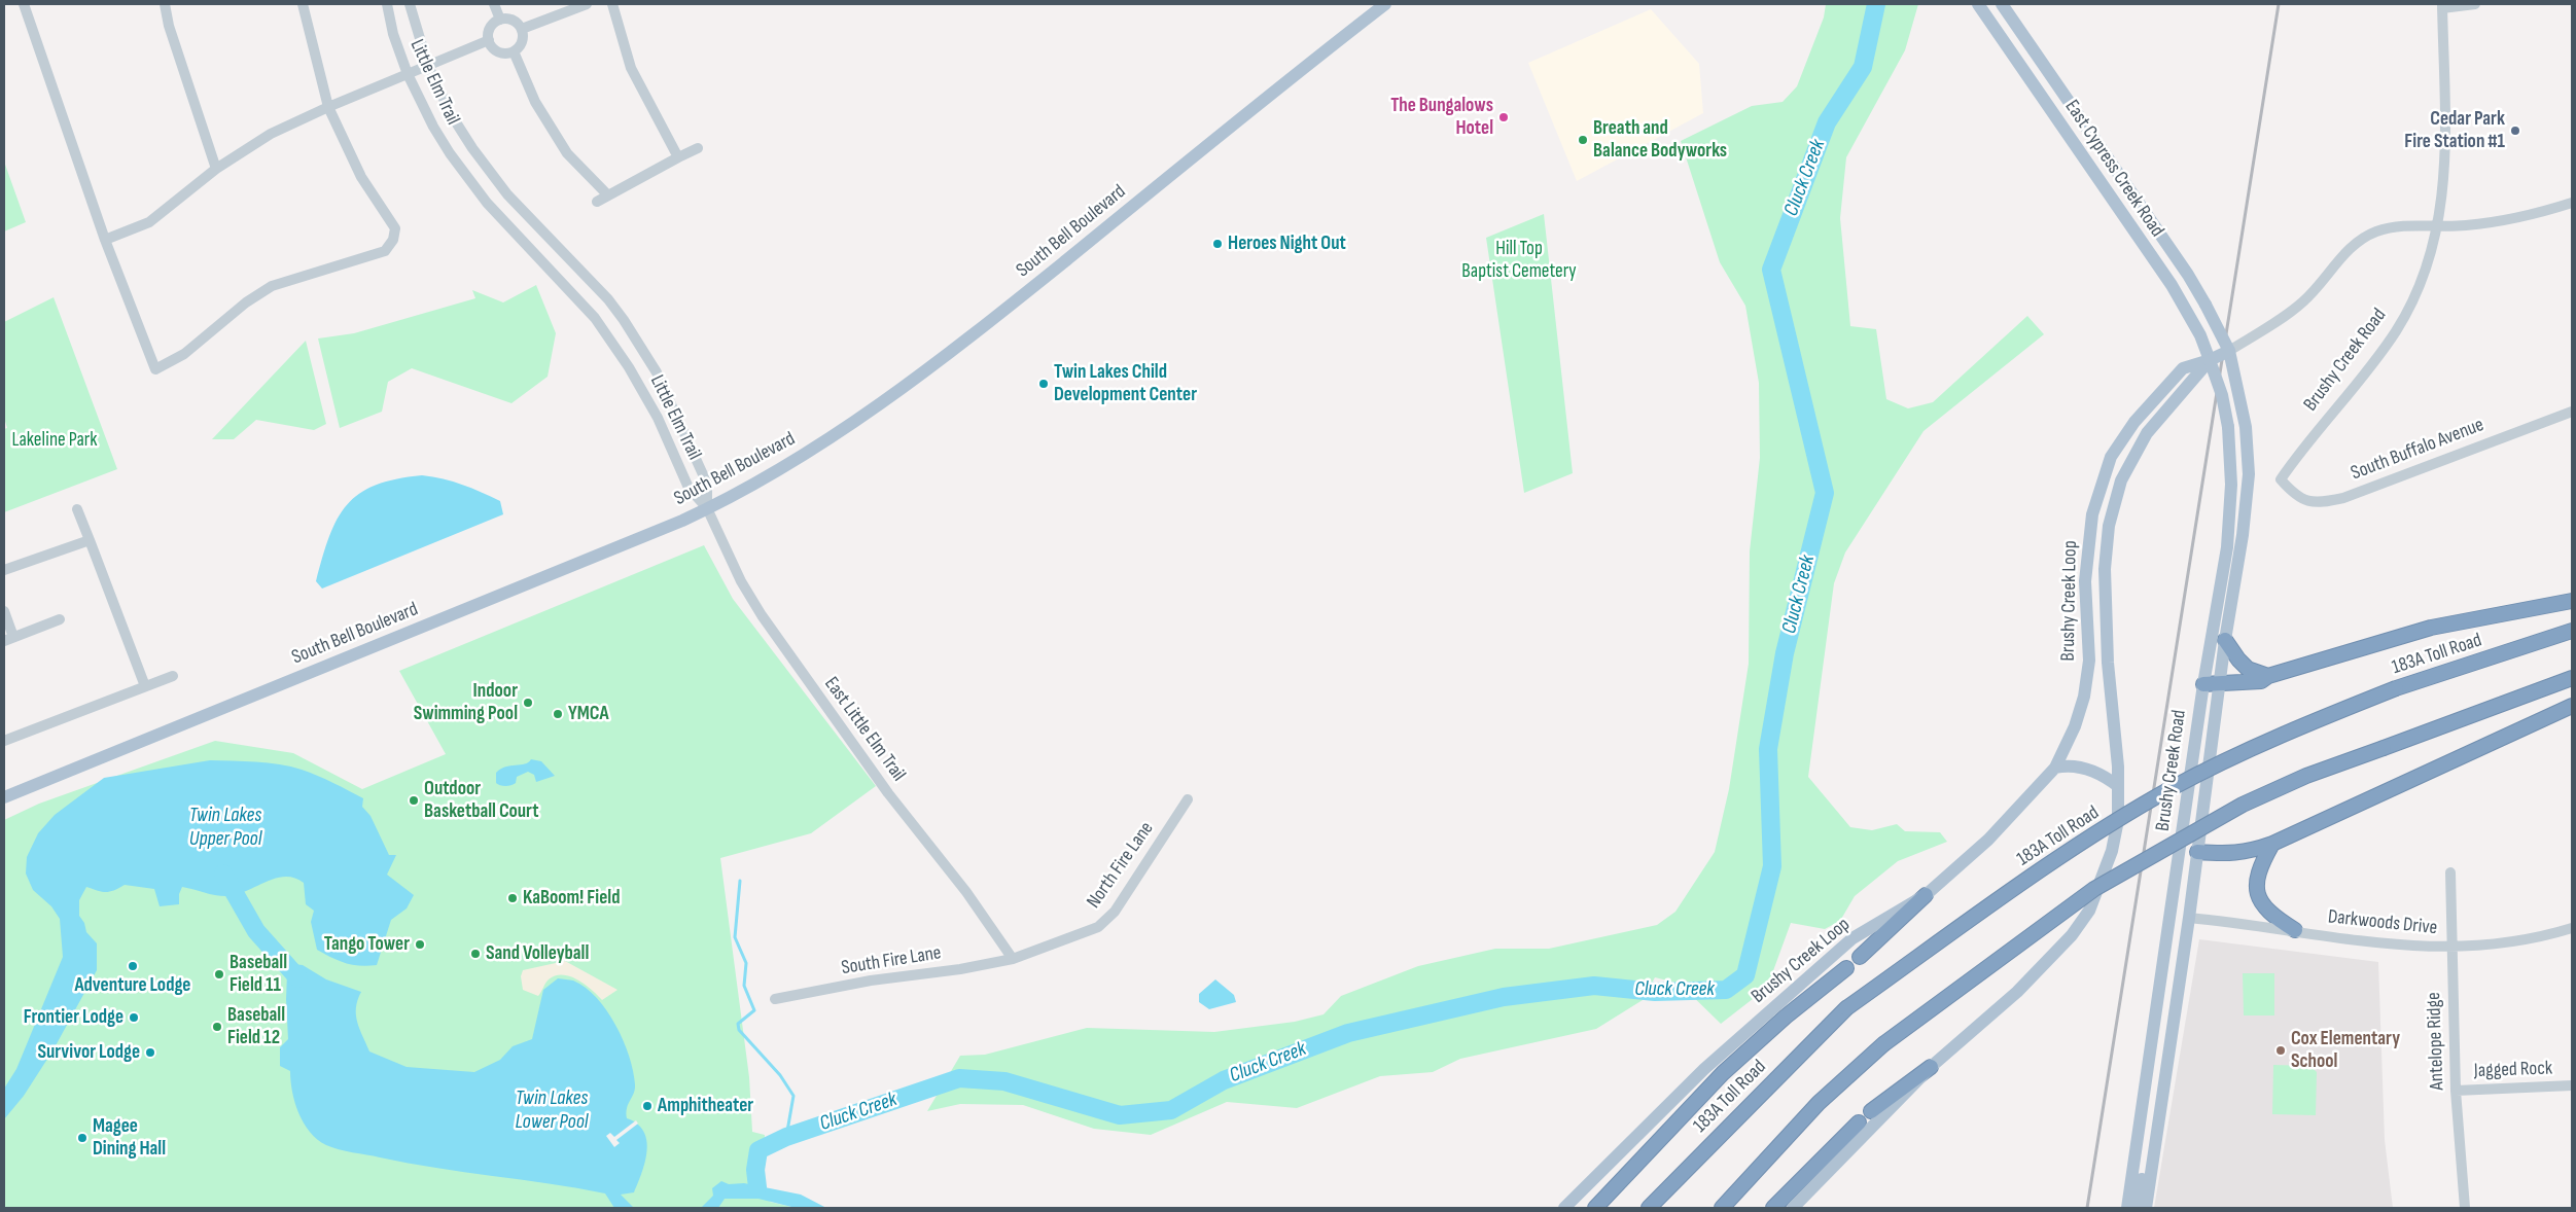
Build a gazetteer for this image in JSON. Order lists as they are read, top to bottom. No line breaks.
{"streets":{"highway":["183A Toll Road"],"main road":["East Cypress Creek Road","South Bell Boulevard","Brushy Creek Road","Brushy Creek Loop"],"street":["Little Elm Trail","South Buffalo Avenue","East Little Elm Trail","North Fire Lane","Darkwoods Drive","South Fire Lane","Antelope Ridge","Jagged Rock"]},"crossings":[["Little Elm Trail","South Bell Boulevard"],["Little Elm Trail","East Little Elm Trail"],["East Cypress Creek Road","Brushy Creek Road"],["East Cypress Creek Road","Brushy Creek Loop"],["South Bell Boulevard","East Little Elm Trail"],["Brushy Creek Road","South Buffalo Avenue"],["Brushy Creek Road","Brushy Creek Loop"],["Brushy Creek Road","Darkwoods Drive"],["East Little Elm Trail","North Fire Lane"],["East Little Elm Trail","South Fire Lane"],["North Fire Lane","South Fire Lane"],["Darkwoods Drive","Antelope Ridge"],["Antelope Ridge","Jagged Rock"]],"water":["Cluck Creek","Twin Lakes Upper Pool","Twin Lakes Lower Pool"],"parks":["Hill Top Baptist Cemetery","Lakeline Park"],"places":["The Bungalows Hotel","Cedar Park Fire Station #1","Breath and Balance Bodyworks","Heroes Night Out","Twin Lakes Child Development Center","Indoor Swimming Pool","YMCA","Outdoor Basketball Court","KaBoom! Field","Tango Tower","Sand Volleyball","Adventure Lodge","Baseball Field 11","Frontier Lodge","Baseball Field 12","Cox Elementary School","Survivor Lodge","Amphitheater","Magee Dining Hall"]}
